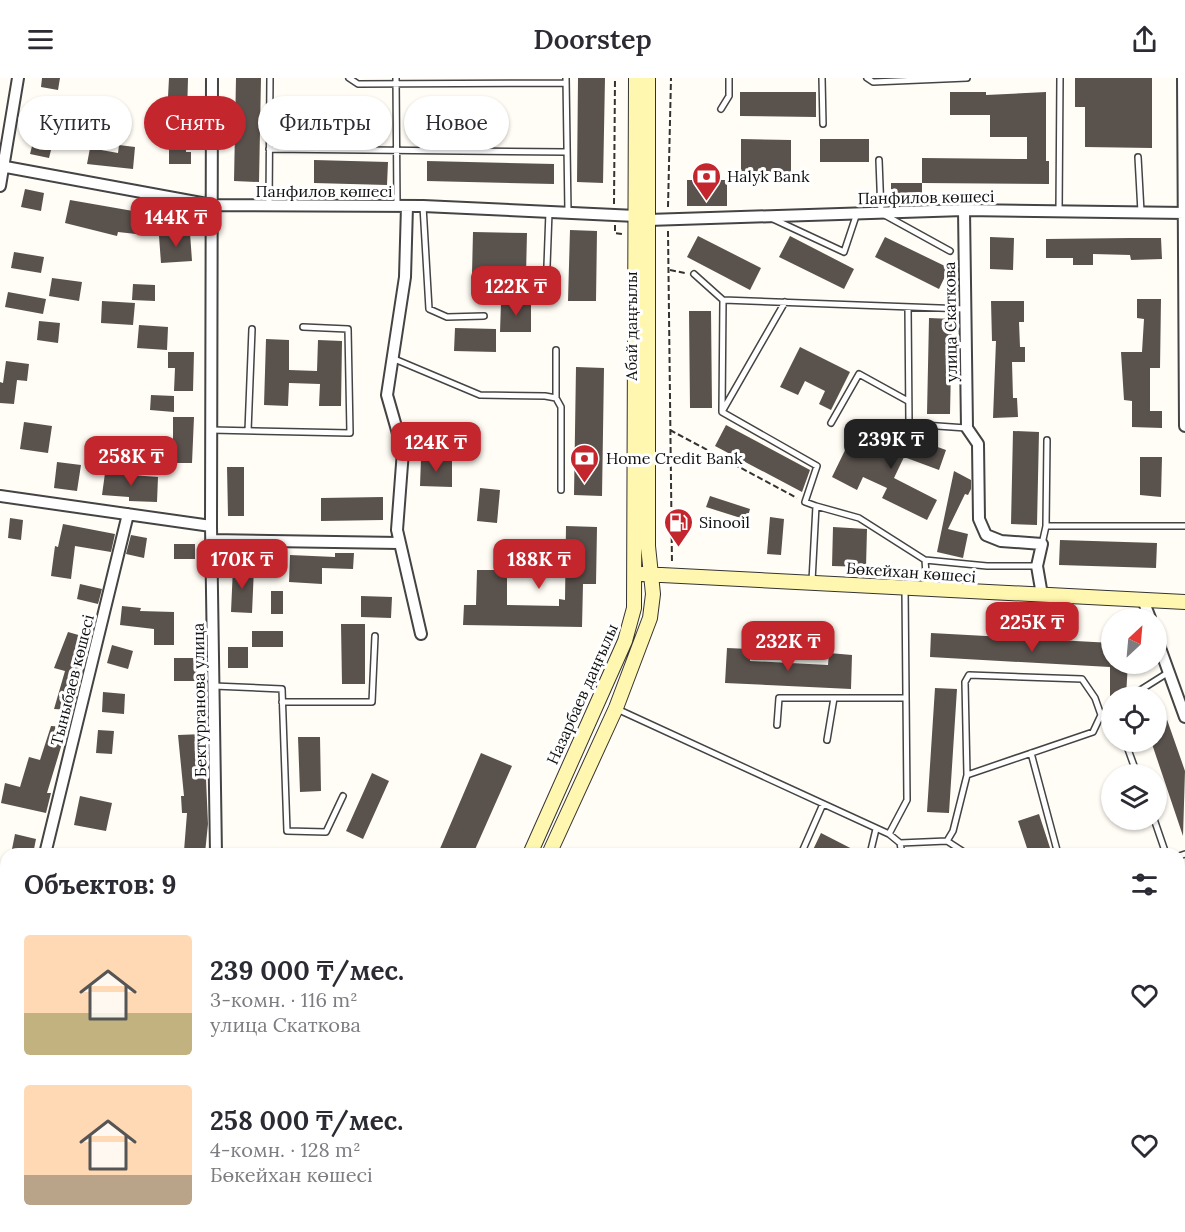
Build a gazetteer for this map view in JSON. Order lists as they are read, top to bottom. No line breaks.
{"streets":{"main road":["Абай даңғылы","Бөкейхан көшесі","Назарбаев даңғылы"],"street":["Панфилов көшесі","улица Скаткова","Тыныбаев көшесі","Бектурганова улица"]},"crossings":[["Панфилов көшесі","улица Скаткова"],["Панфилов көшесі","Абай даңғылы"],["Панфилов көшесі","Назарбаев даңғылы"],["Панфилов көшесі","Бектурганова улица"],["Абай даңғылы","Бөкейхан көшесі"],["Абай даңғылы","Назарбаев даңғылы"],["Бөкейхан көшесі","Назарбаев даңғылы"]],"places":{"bank":["Halyk Bank","Home Credit Bank"],"fuel station":["Sinooil"]},"north":"top right","page":{"header":"Doorstep","chip":["Купить","Снять","Фильтры","Новое"],"price":["144K ₸","122K ₸","239K ₸","124K ₸","258K ₸","170K ₸","188K ₸","225K ₸","232K ₸"],"heading":"Объектов: 9","list":[{"name":"239 000 ₸/мес.","note":"3-комн. · 116 m² · улица Скаткова"},{"name":"258 000 ₸/мес.","note":"4-комн. · 128 m² · Бөкейхан көшесі"}]}}
